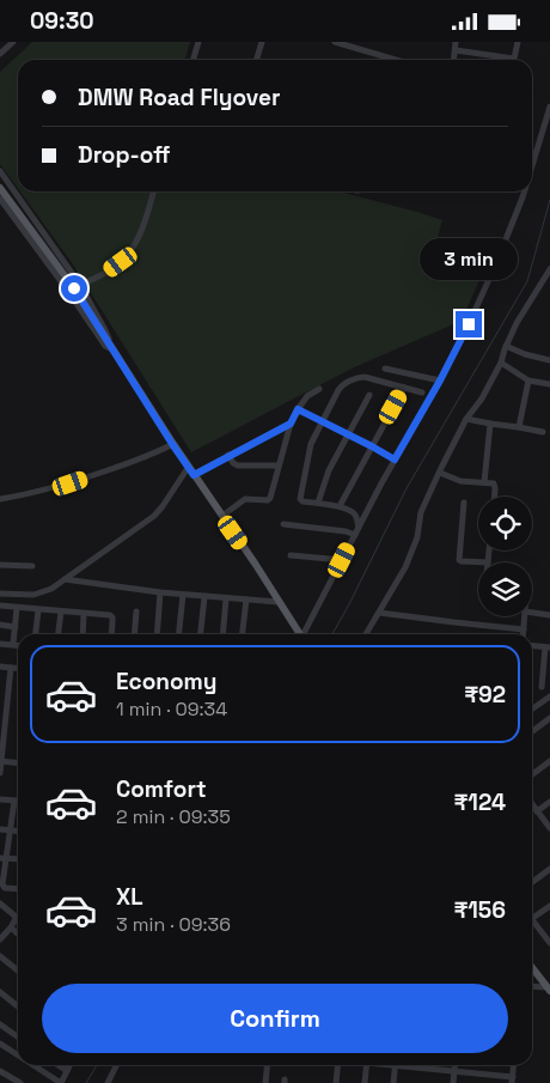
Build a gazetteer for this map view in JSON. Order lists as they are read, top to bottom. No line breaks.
{"page":{"status":"09:30","banner":["DMW Road Flyover","Drop-off"],"bubble":"3 min","list":[{"name":"Economy","note":"1 min · 09:34","value":"₹92"},{"name":"Comfort","note":"2 min · 09:35","value":"₹124"},{"name":"XL","note":"3 min · 09:36","value":"₹156"}],"buttons":"Confirm"}}
